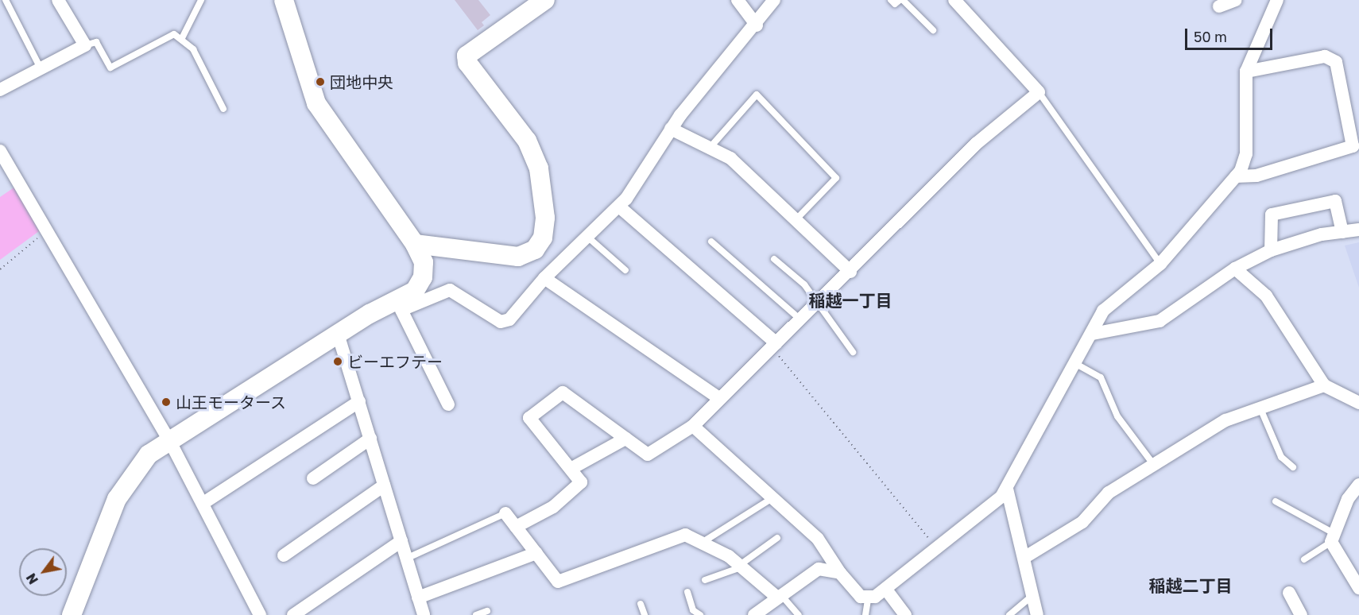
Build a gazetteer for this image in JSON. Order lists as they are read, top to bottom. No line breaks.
{"districts":["稲越一丁目","稲越二丁目"],"places":["団地中央","ビーエフテー","山王モータース"],"scale_bar":"50 m","north":"bottom left"}
